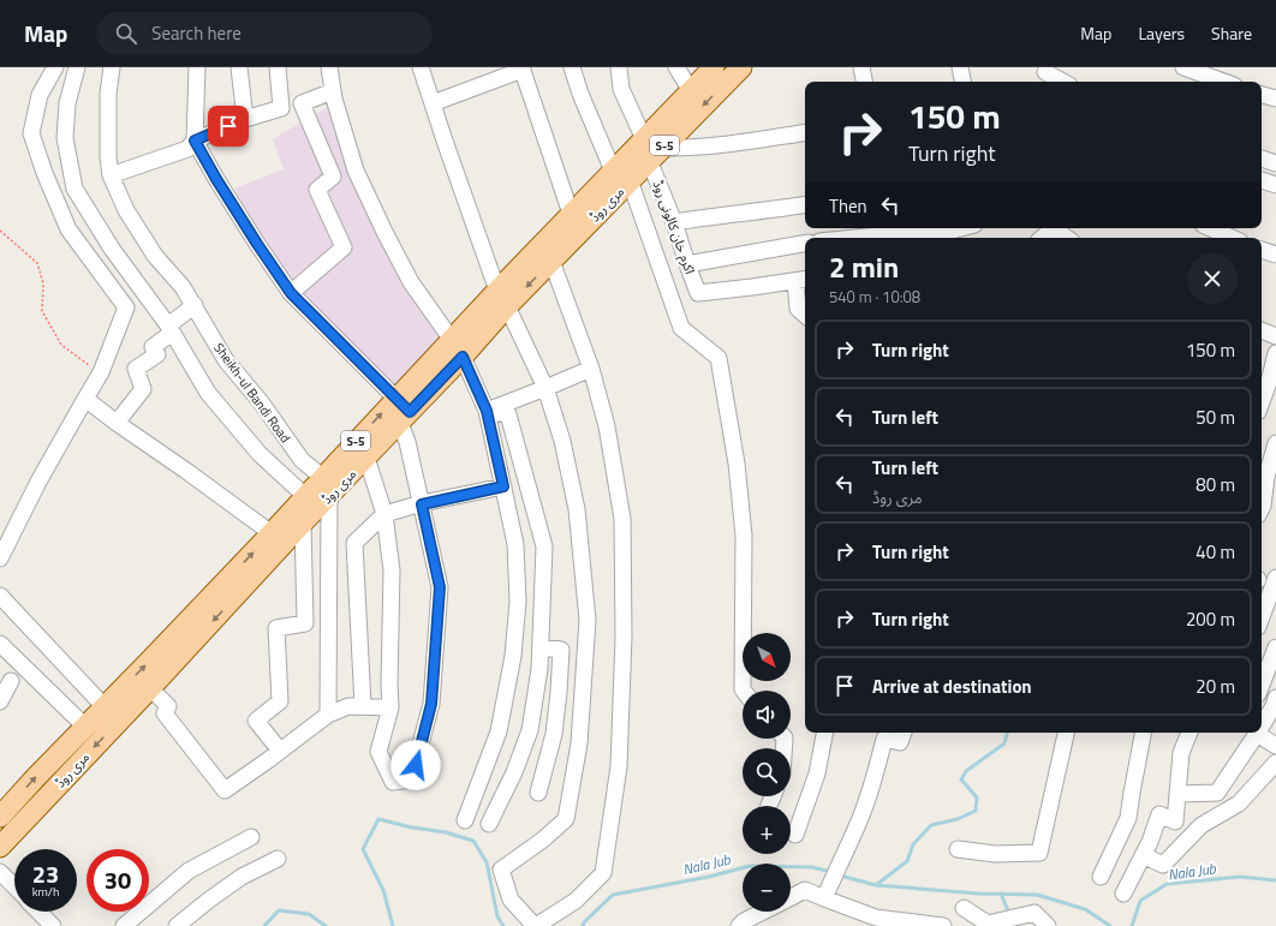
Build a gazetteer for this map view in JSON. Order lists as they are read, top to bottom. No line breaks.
{"streets":{"main road":["S-5","مری روڈ"],"street":["اکرم خان کالونی روڈ","Sheikh-ul Bandi Road"]},"crossings":[["مری روڈ","اکرم خان کالونی روڈ"],["مری روڈ","Sheikh-ul Bandi Road"]],"water":["Nala Jub"],"north":"bottom right","page":{"header":"Map","search":"Search here","nav":["Map","Layers","Share"],"turn":["150 m","Turn right"],"then":"Then","heading":["2 min","540 m · 10:08"],"list":[{"name":"Turn right","value":"150 m"},{"name":"Turn left","value":"50 m"},{"name":"Turn left","note":"مری روڈ","value":"80 m"},{"name":"Turn right","value":"40 m"},{"name":"Turn right","value":"200 m"},{"name":"Arrive at destination","value":"20 m"}],"map_buttons":["+","−"],"speed":"23 km/h","limit":"30"}}
